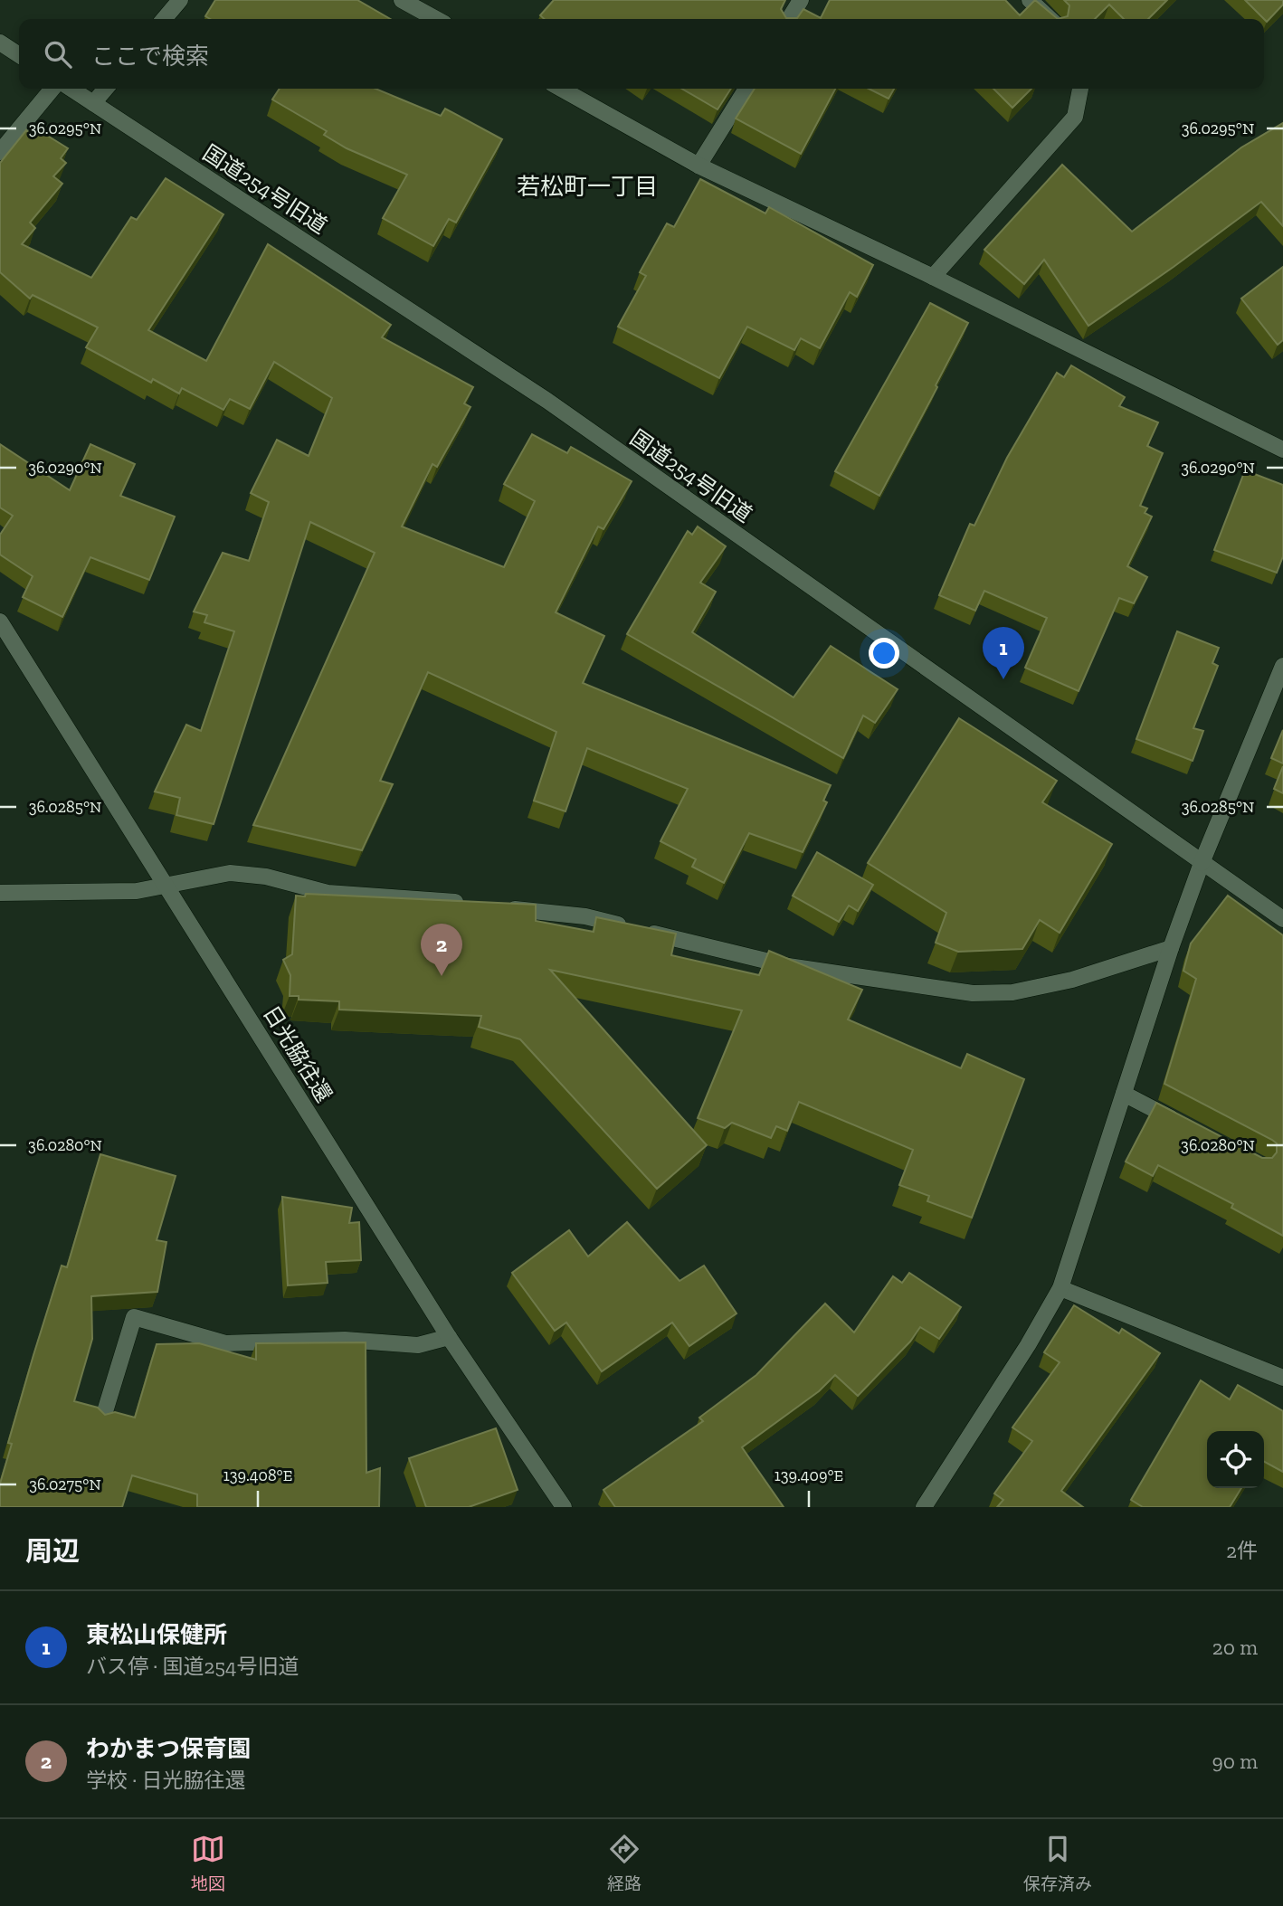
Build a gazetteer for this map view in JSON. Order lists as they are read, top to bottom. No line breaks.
{"streets":{"street":["国道254号旧道","日光脇往還"]},"districts":["若松町一丁目"],"page":{"search":"ここで検索","pins":["1","2"],"heading":["周辺","2件"],"list":[{"mark":"1","name":"東松山保健所","note":"バス停 · 国道254号旧道","value":"20 m"},{"mark":"2","name":"わかまつ保育園","note":"学校 · 日光脇往還","value":"90 m"}],"nav":["地図","経路","保存済み"]},"coordinates":["36.0295°N","36.0290°N","36.0285°N","36.0280°N","139.408°E","139.409°E","36.0275°N"]}
